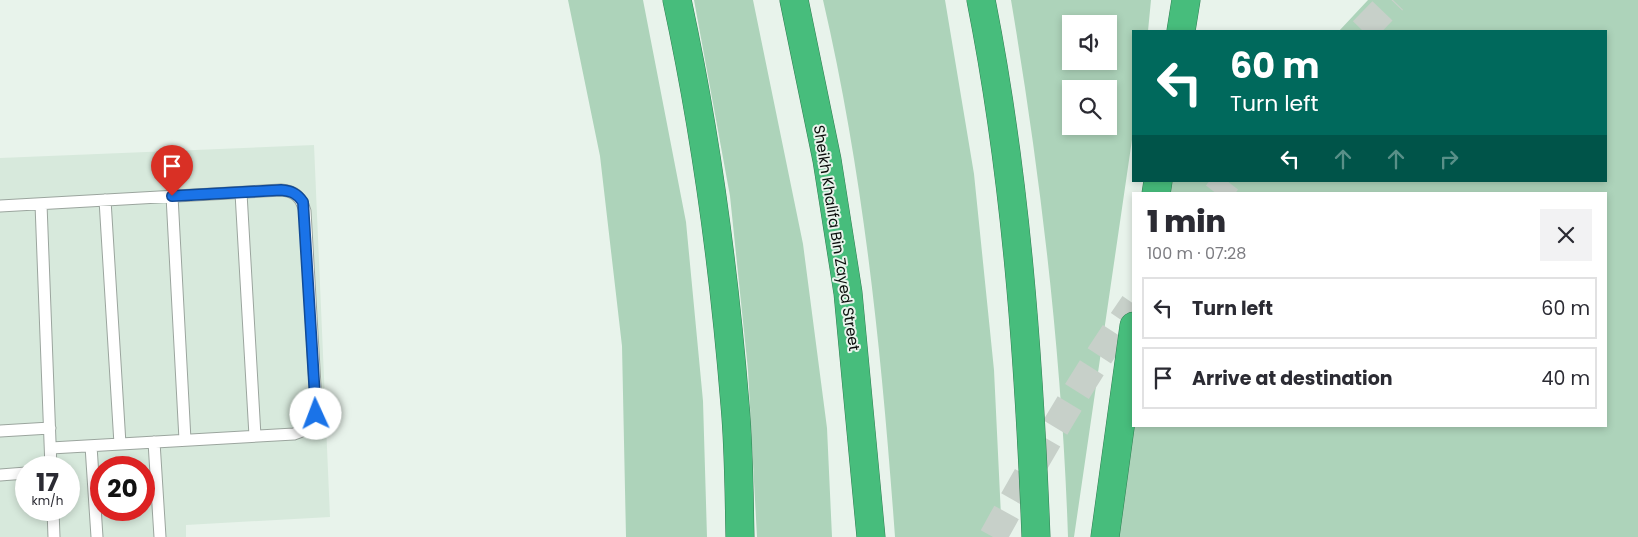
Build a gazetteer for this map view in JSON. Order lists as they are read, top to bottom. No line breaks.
{"streets":{"highway":["Sheikh Khalifa Bin Zayed Street"]},"page":{"turn":["60 m","Turn left"],"heading":["1 min","100 m · 07:28"],"list":[{"name":"Turn left","value":"60 m"},{"name":"Arrive at destination","value":"40 m"}],"speed":"17 km/h","limit":"20"}}
